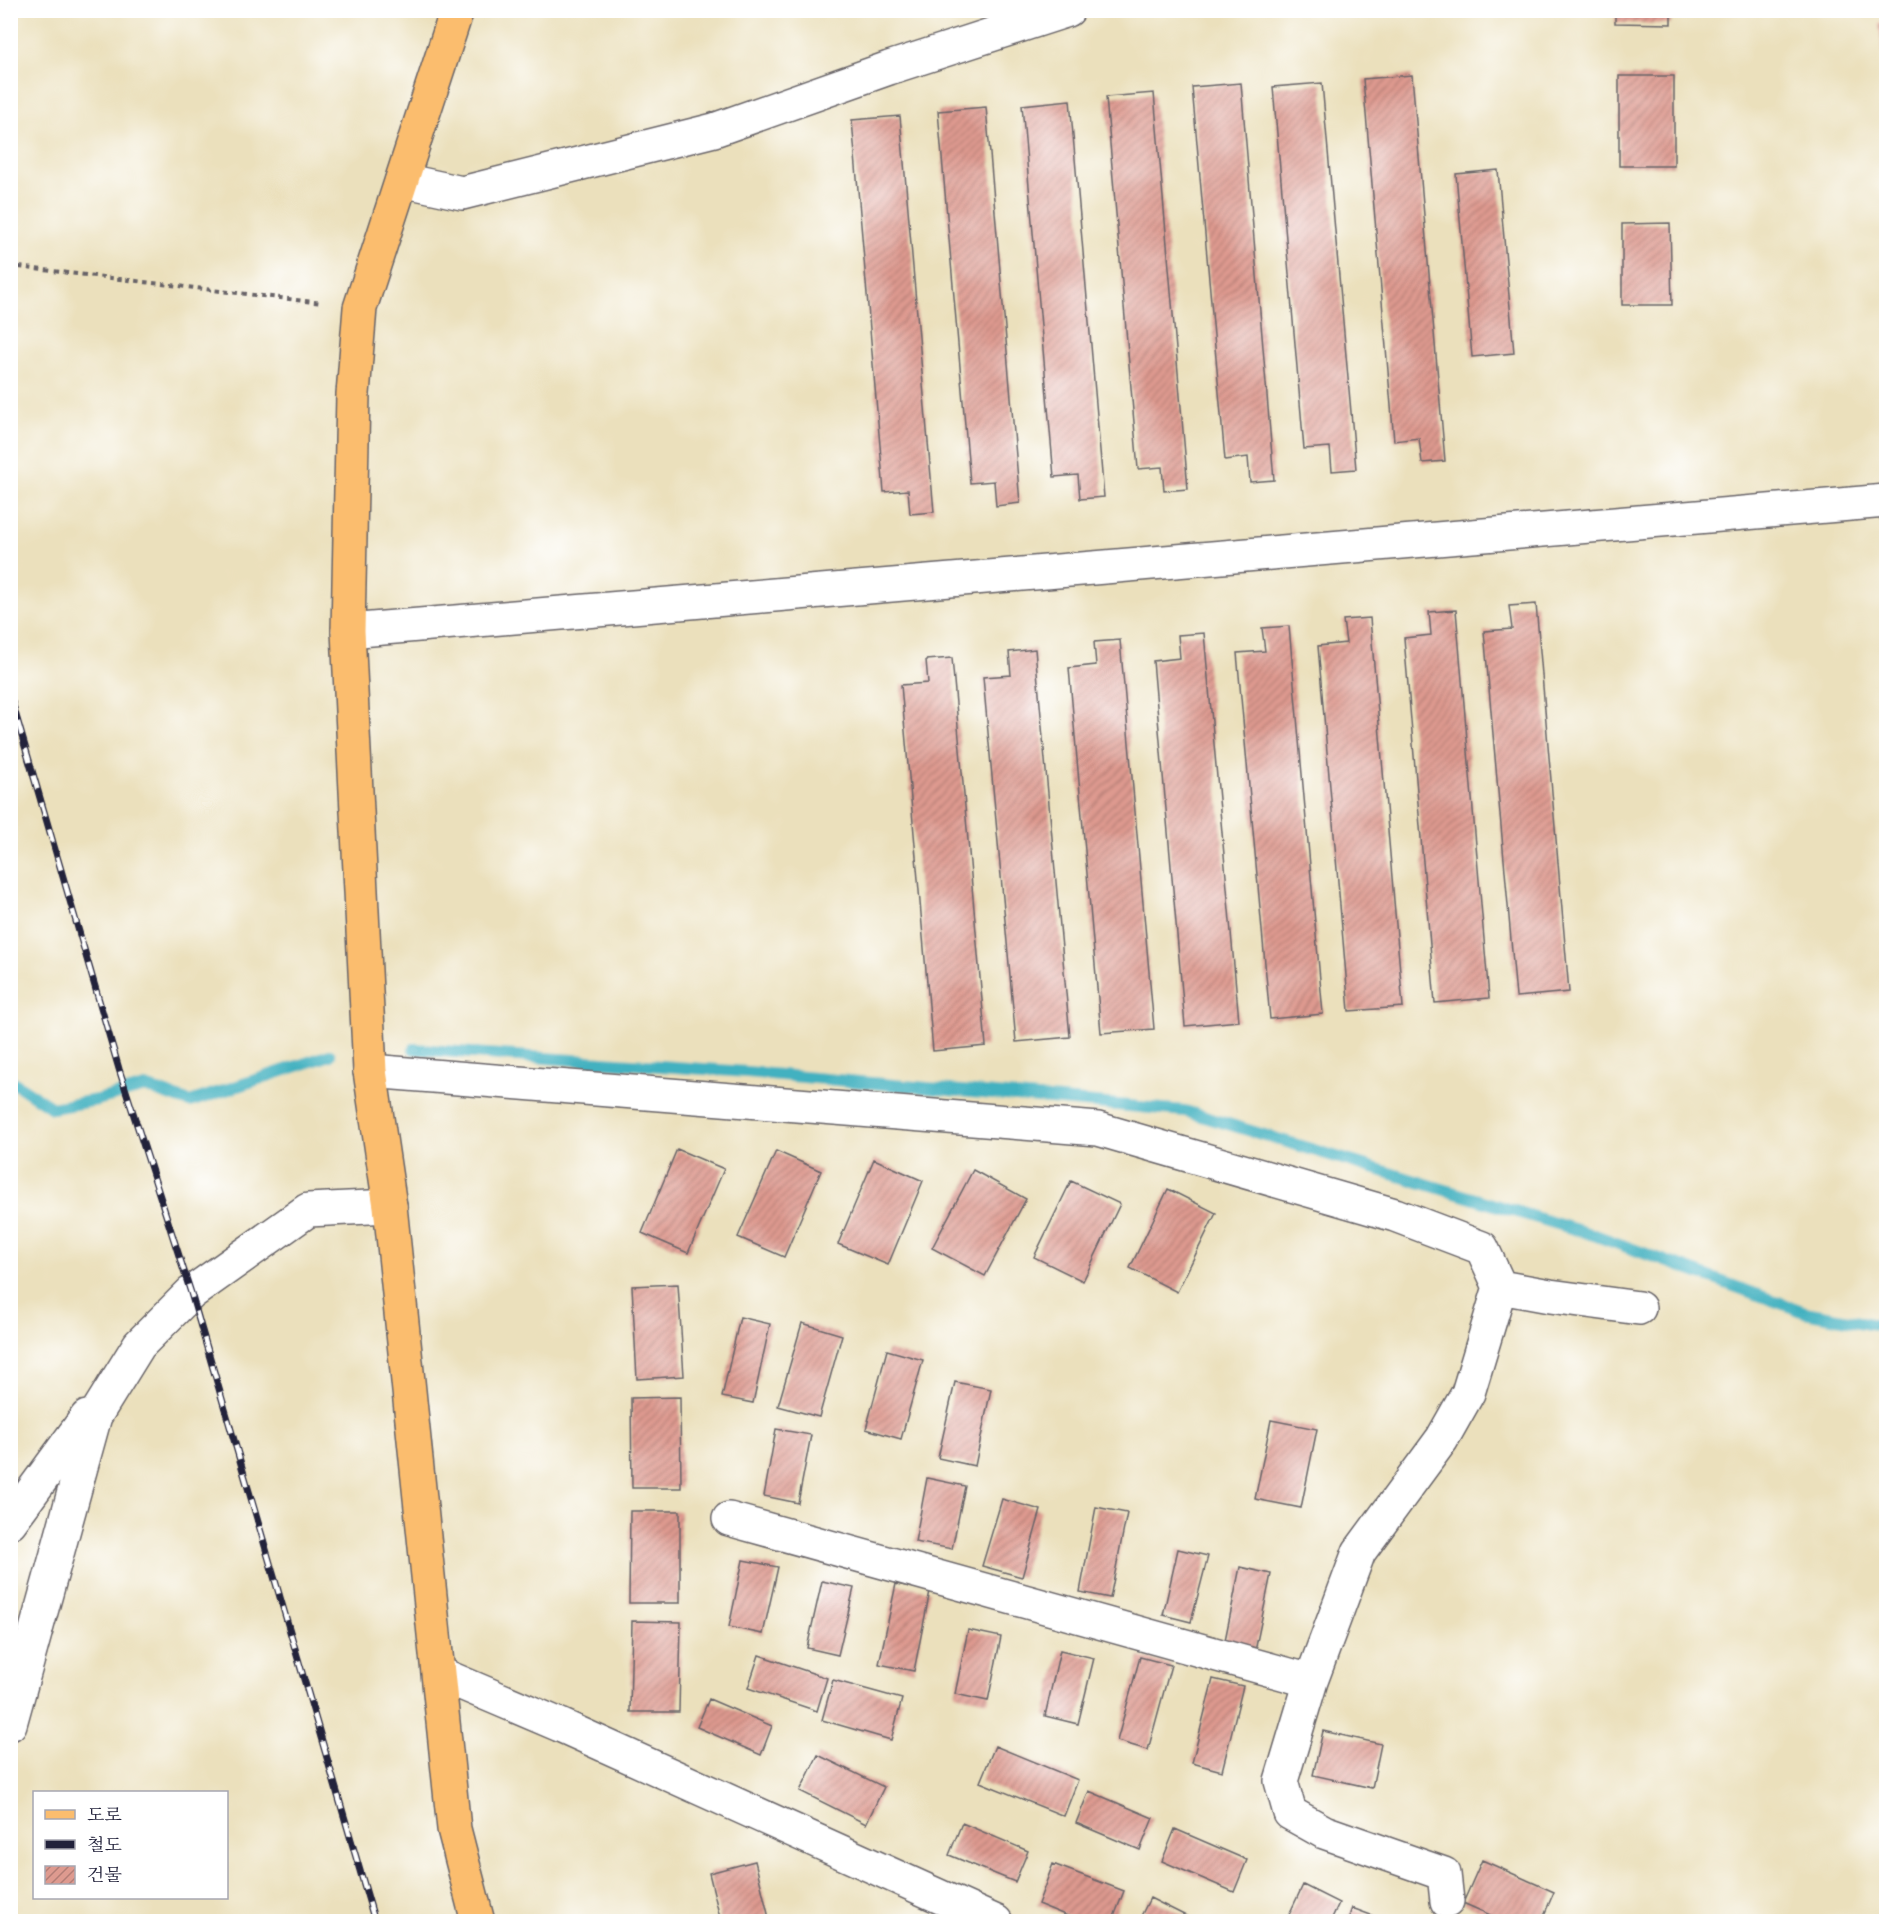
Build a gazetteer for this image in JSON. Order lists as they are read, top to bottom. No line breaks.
{"legend":["도로","철도","건물"]}
